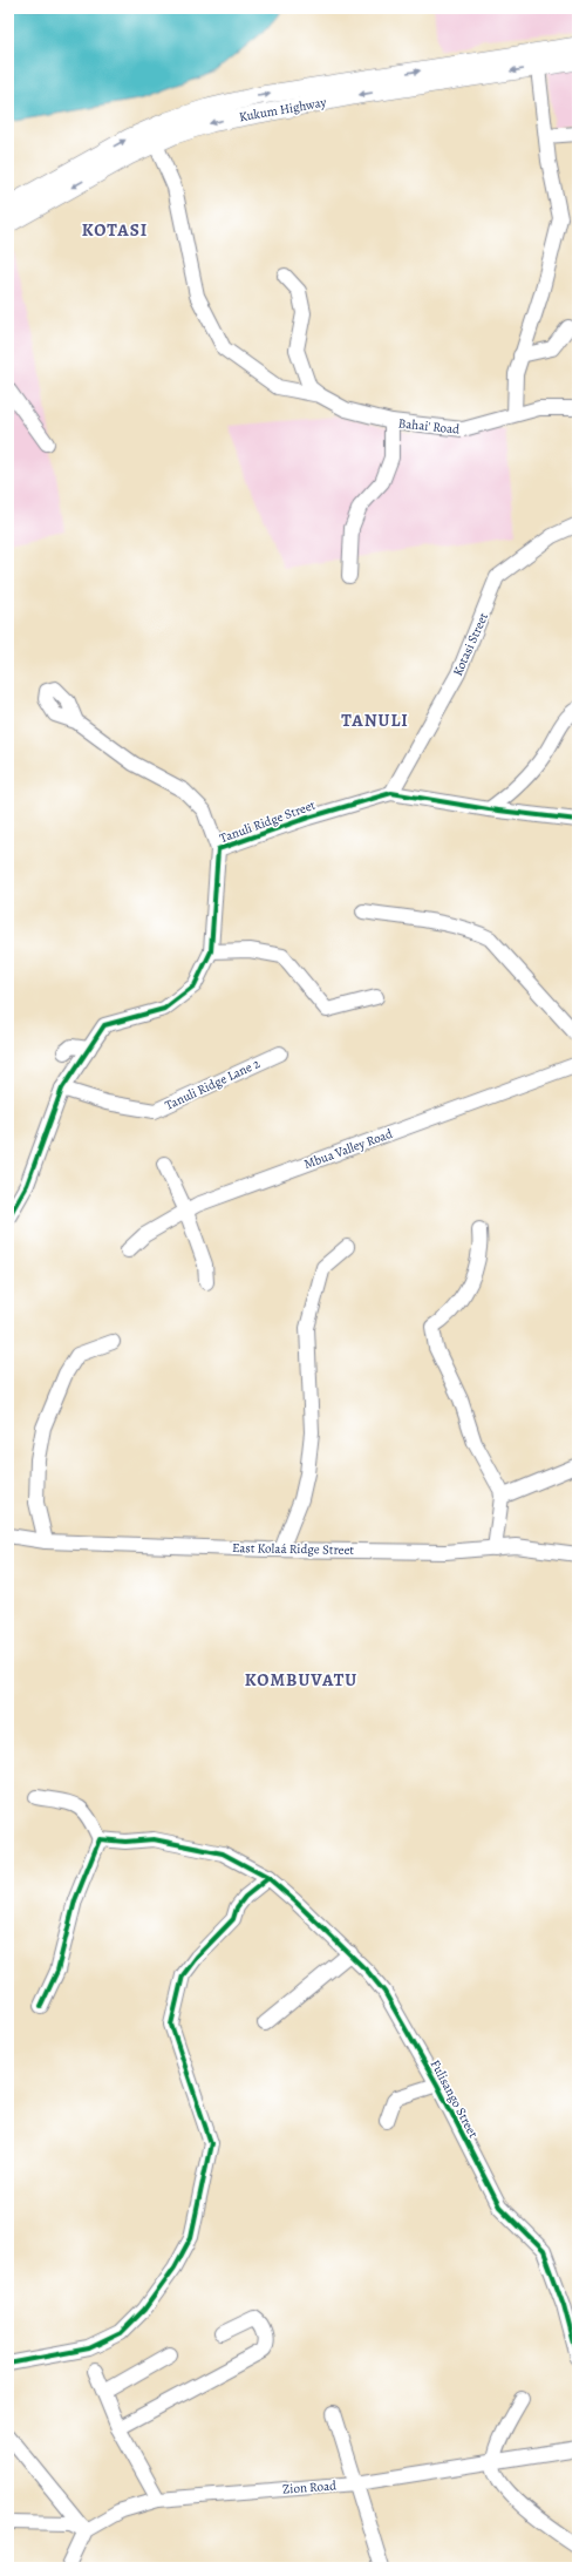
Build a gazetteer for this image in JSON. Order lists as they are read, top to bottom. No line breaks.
{"streets":{"main road":["Kukum Highway"],"street":["Bahai' Road","Kotasi Street","Tanuli Ridge Street","Tanuli Ridge Lane 2","Mbua Valley Road","East Kolaá Ridge Street","Fulisango Street","Zion Road"]},"crossings":[["Kukum Highway","Bahai' Road"],["Kotasi Street","Tanuli Ridge Street"],["Tanuli Ridge Street","Tanuli Ridge Lane 2"]],"districts":["KOTASI","TANULI","KOMBUVATU"]}
